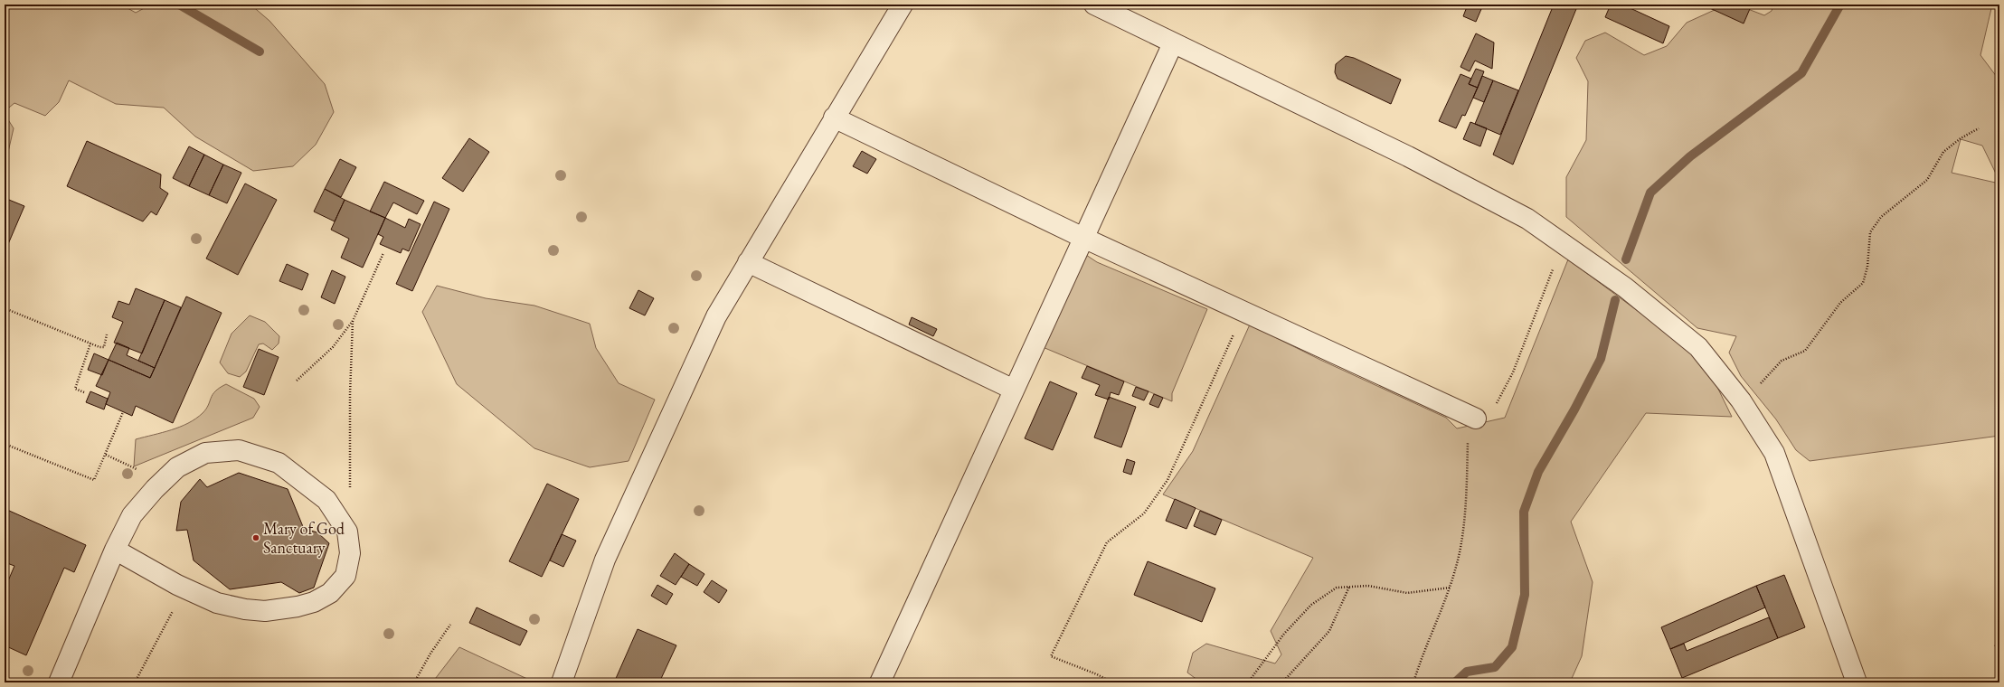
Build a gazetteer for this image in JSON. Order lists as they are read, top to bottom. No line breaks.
{"places":["Mary of God Sanctuary"]}
